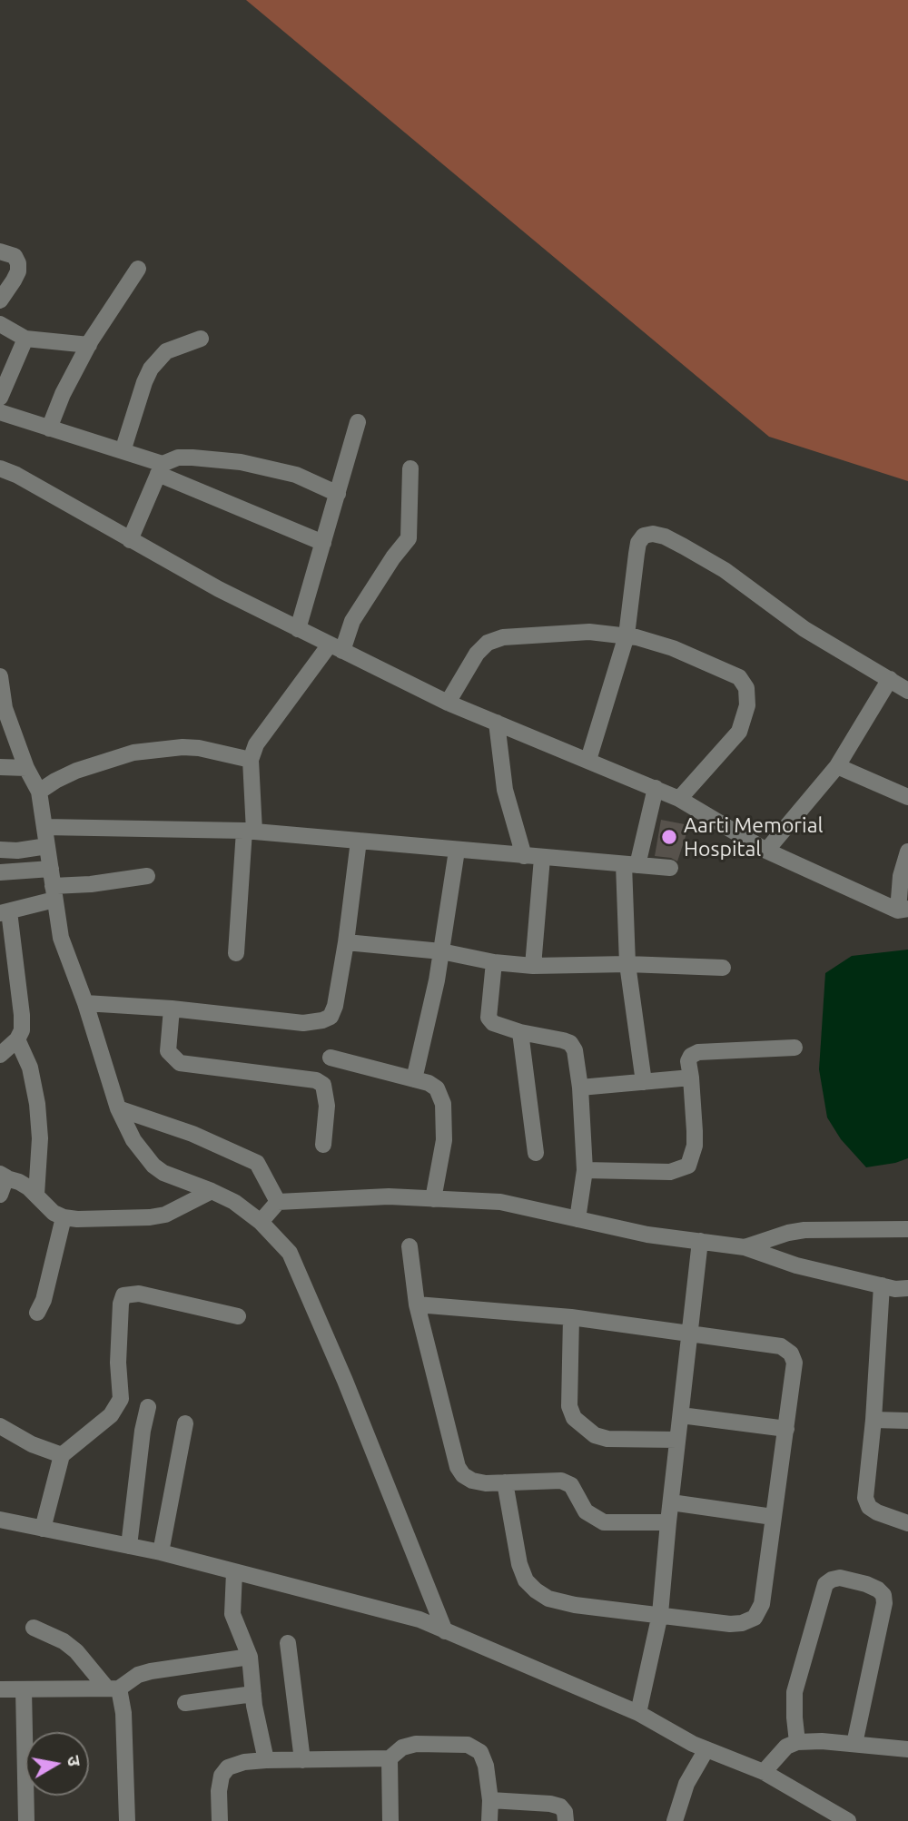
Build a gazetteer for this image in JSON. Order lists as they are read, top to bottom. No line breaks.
{"places":["Aarti Memorial Hospital"],"north":"right"}
